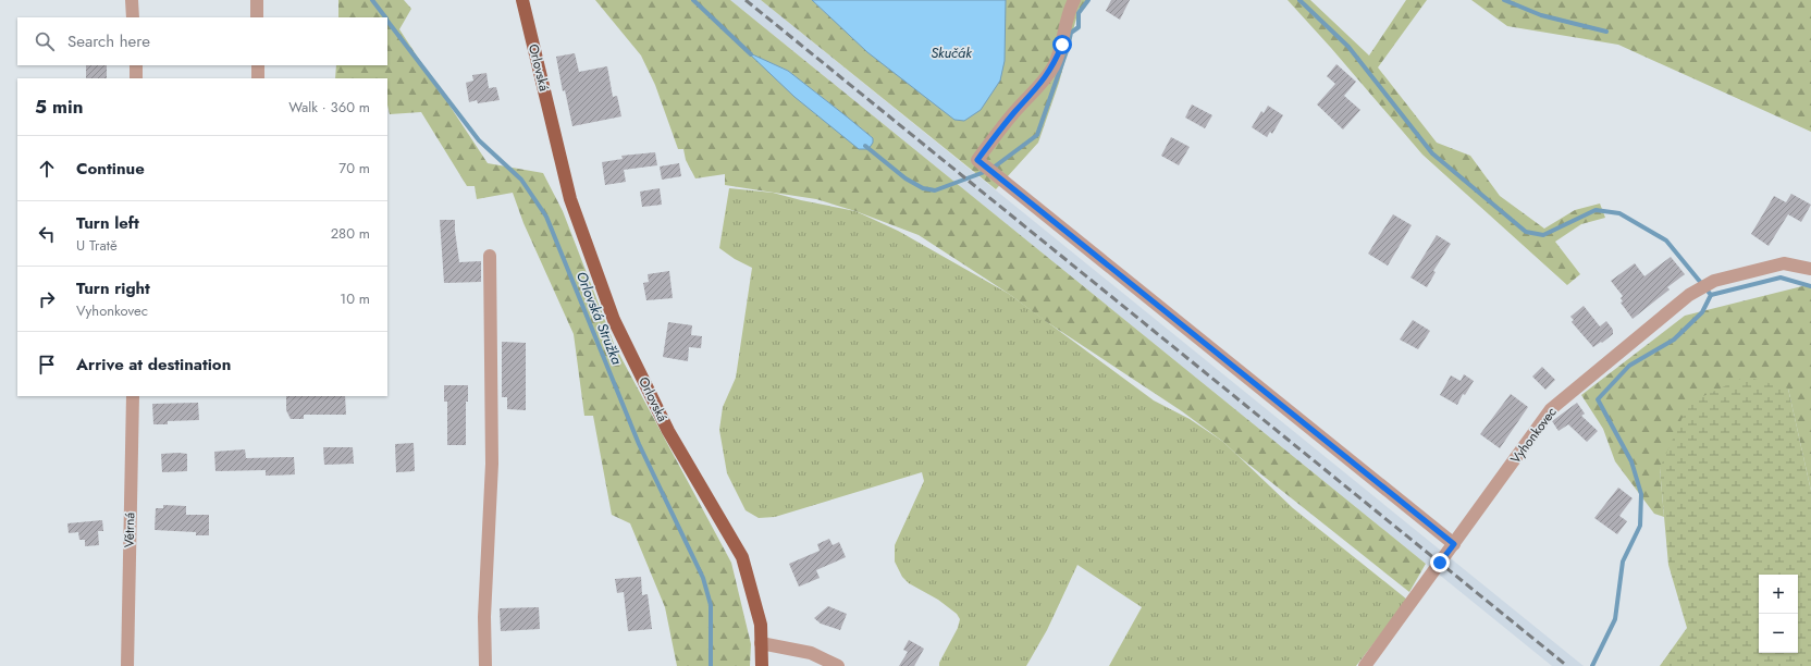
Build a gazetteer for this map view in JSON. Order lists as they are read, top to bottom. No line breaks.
{"streets":{"main road":["Orlovská"],"street":["Vyhonkovec","Větrná"]},"water":["Skučák","Orlovská Stružka"],"page":{"search":"Search here","heading":["5 min","Walk · 360 m"],"list":[["Continue","70 m"],["Turn left","U Tratě","280 m"],["Turn right","Vyhonkovec","10 m"],"Arrive at destination"],"map_buttons":["+","−"]}}
